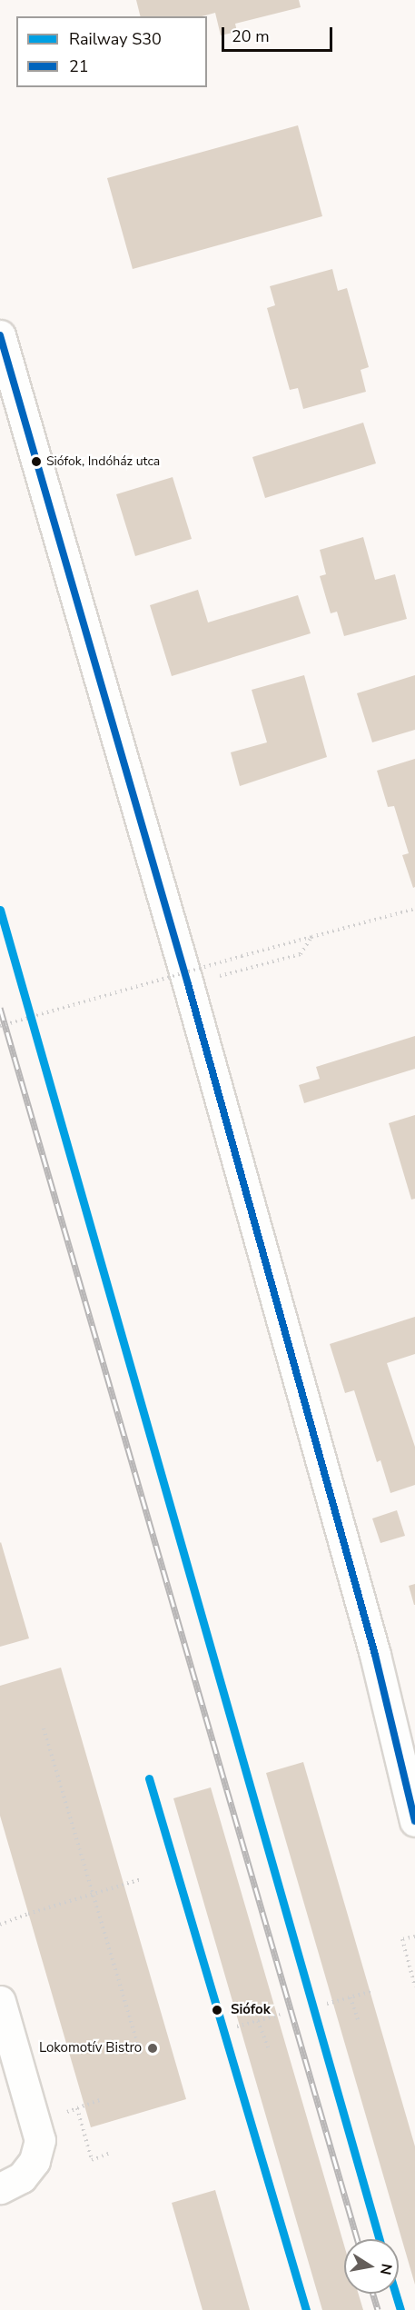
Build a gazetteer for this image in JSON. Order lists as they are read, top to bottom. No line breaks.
{"places":["Siófok, Indóház utca","Siófok","Lokomotív Bistro"],"lines":["transit line 21","rail line S30"],"legend":["Railway S30","21"],"scale_bar":"20 m","north":"right"}
